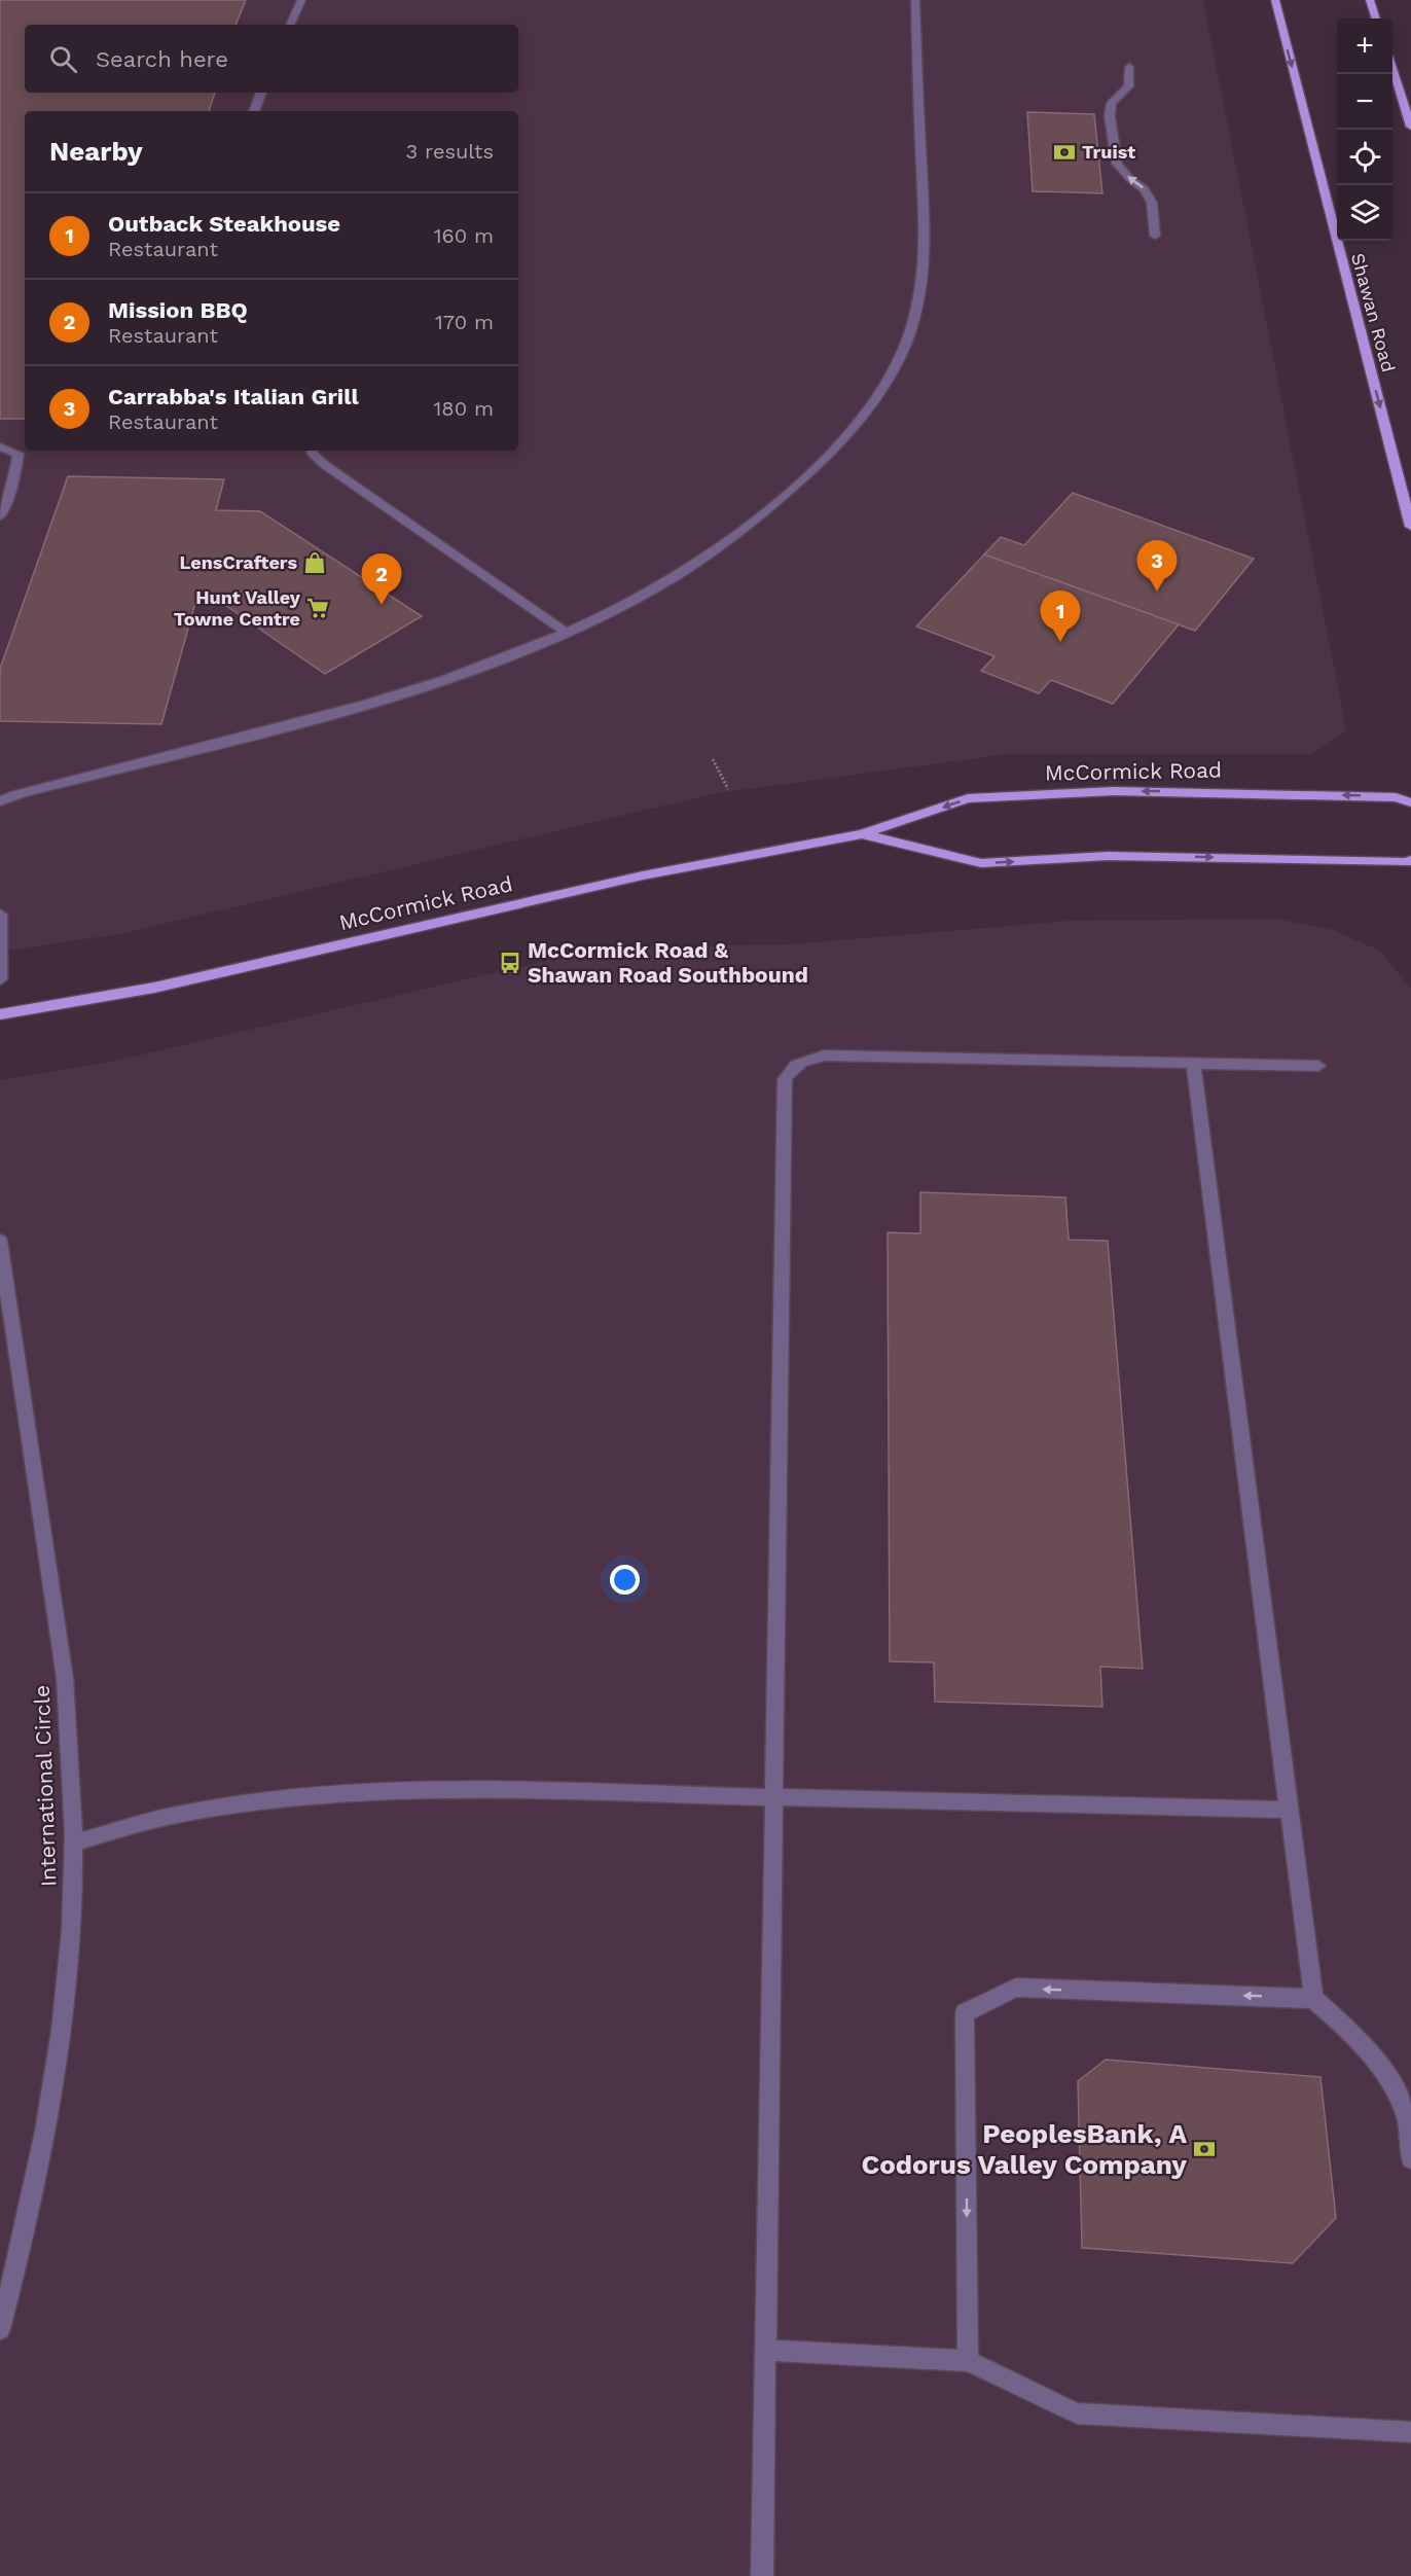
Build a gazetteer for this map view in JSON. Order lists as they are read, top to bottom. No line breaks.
{"streets":{"main road":["Shawan Road","McCormick Road"],"street":["International Circle"]},"one_way":["Shawan Road"],"places":{"bank":["Truist","PeoplesBank, A Codorus Valley Company"],"shop":["LensCrafters"],"supermarket":["Hunt Valley Towne Centre"],"bus stop":["McCormick Road & Shawan Road Southbound"]},"page":{"map_buttons":["+","−"],"search":"Search here","heading":["Nearby","3 results"],"list":[{"mark":"1","name":"Outback Steakhouse","note":"Restaurant","value":"160 m"},{"mark":"2","name":"Mission BBQ","note":"Restaurant","value":"170 m"},{"mark":"3","name":"Carrabba's Italian Grill","note":"Restaurant","value":"180 m"}],"pins":["3","2","1"]}}
